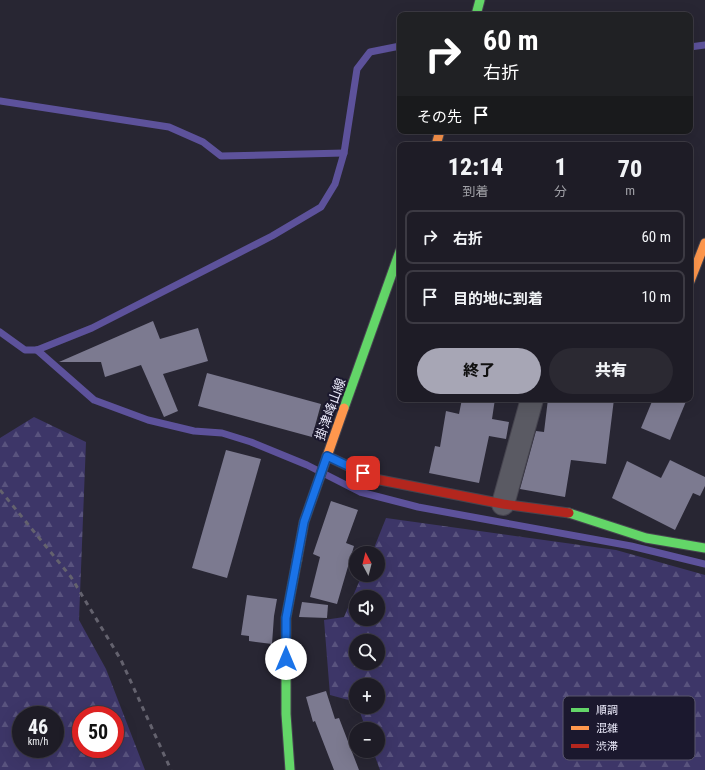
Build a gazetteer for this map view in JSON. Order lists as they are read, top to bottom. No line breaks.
{"streets":{"main road":["掛津峰山線"]},"legend":["順調","混雑","渋滞"],"north":"top","page":{"turn":["60 m","右折"],"then":"その先","eta":["12:14","到着","1","分","70","m"],"list":[{"name":"右折","value":"60 m"},{"name":"目的地に到着","value":"10 m"}],"buttons":["終了","共有"],"map_buttons":["+","−"],"speed":"46 km/h","limit":"50"}}
